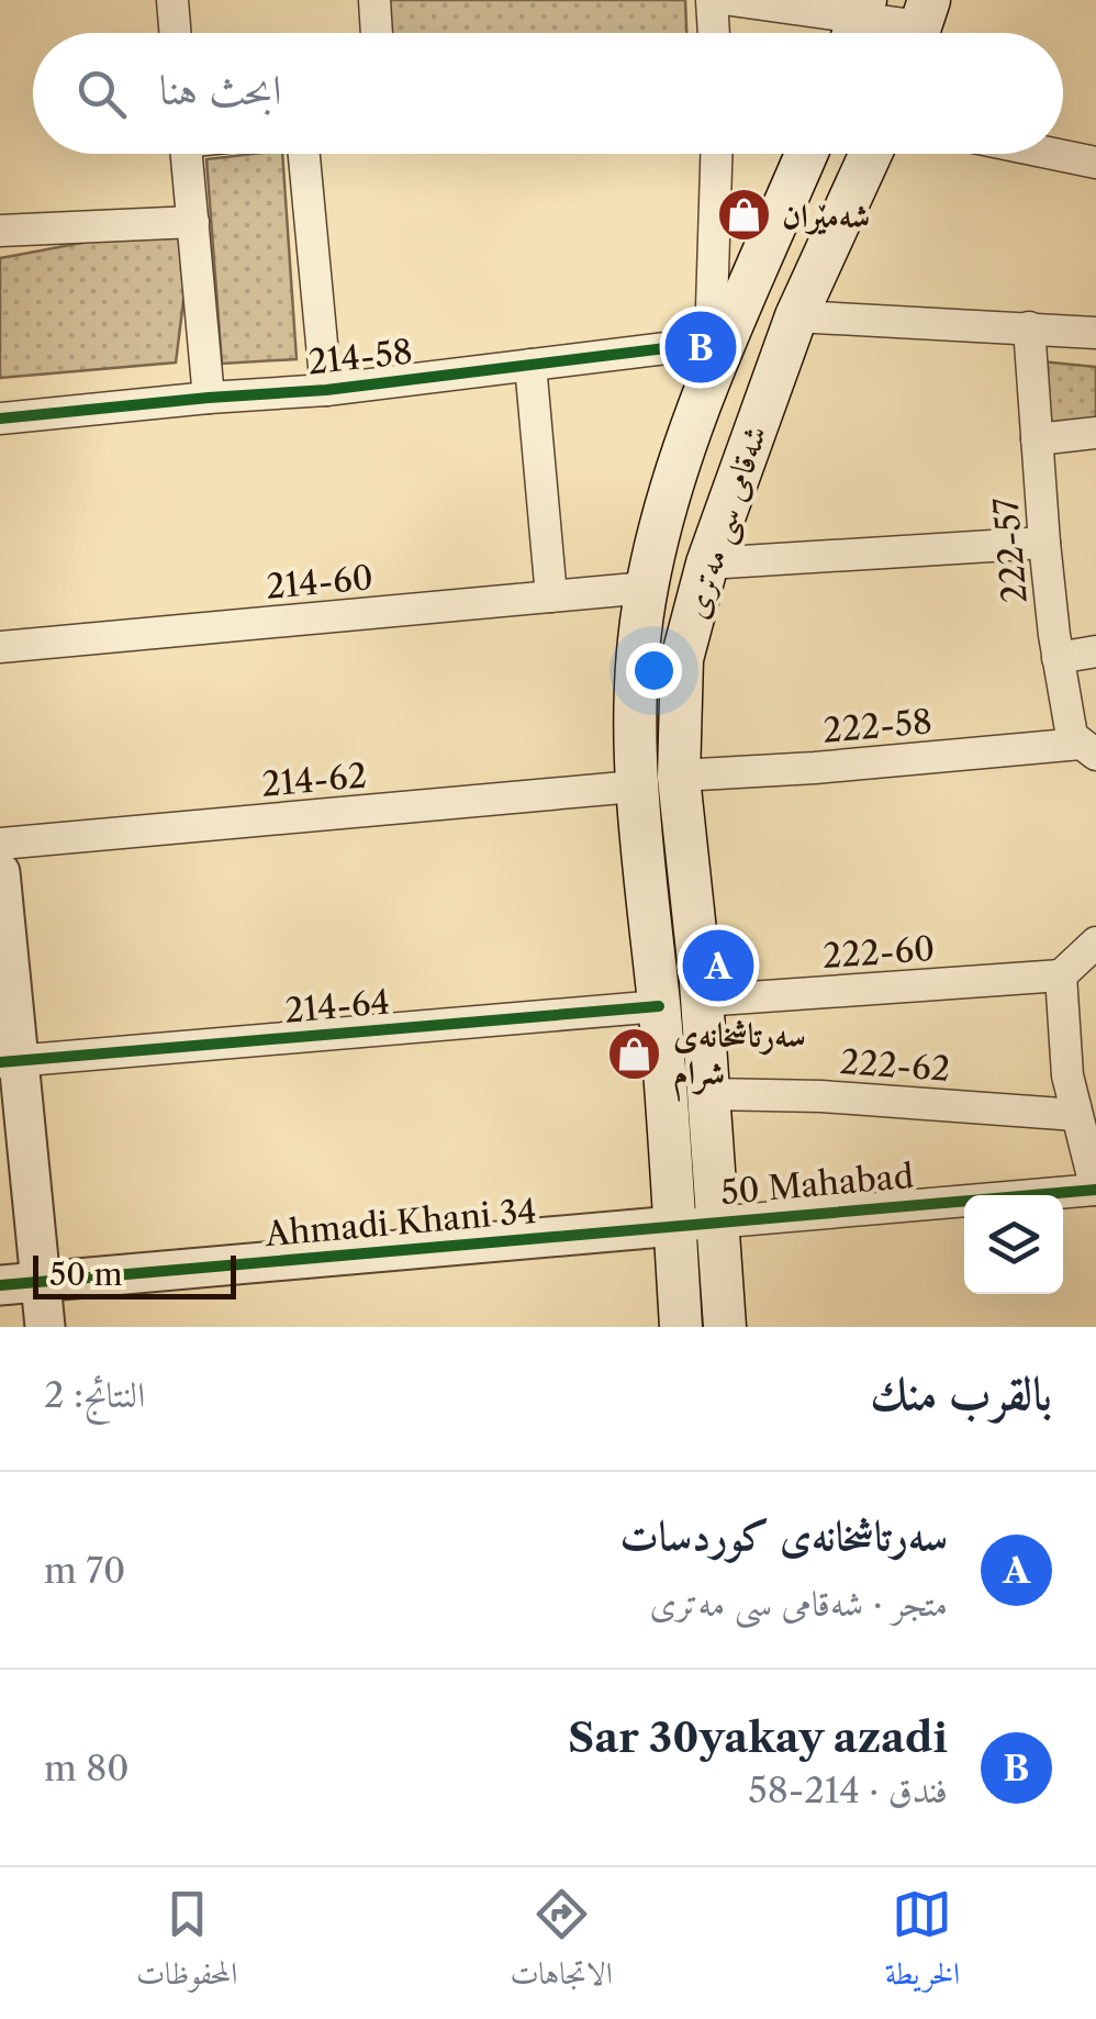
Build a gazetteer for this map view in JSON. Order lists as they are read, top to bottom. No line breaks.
{"streets":{"main road":["شەقامی سی مەتری"],"street":["214-58","222-57","214-60","222-58","214-62","222-60","214-64","222-62","50 Mahabad","Ahmadi Khani 34"]},"crossings":[["214-58","شەقامی سی مەتری"],["شەقامی سی مەتری","214-60"],["شەقامی سی مەتری","222-58"],["شەقامی سی مەتری","214-62"],["شەقامی سی مەتری","222-60"],["شەقامی سی مەتری","214-64"],["شەقامی سی مەتری","222-62"],["شەقامی سی مەتری","50 Mahabad"],["شەقامی سی مەتری","Ahmadi Khani 34"],["222-57","222-58"],["50 Mahabad","Ahmadi Khani 34"]],"places":{"shop":["شەمێران","سە‌رتاشخانە‌ی شرام"]},"scale_bar":"50 m","page":{"search":"ابحث هنا","pins":["B","A"],"scale":"50 m","heading":["بالقرب منك","النتائج: 2"],"list":[{"mark":"A","name":"سە‌رتاشخانە‌ی كوردسات","note":"متجر · شەقامی سی مەتری","value":"70 m"},{"mark":"B","name":"Sar 30yakay azadi","note":"فندق · 214-58","value":"80 m"}],"nav":["الخريطة","الاتجاهات","المحفوظات"]}}
